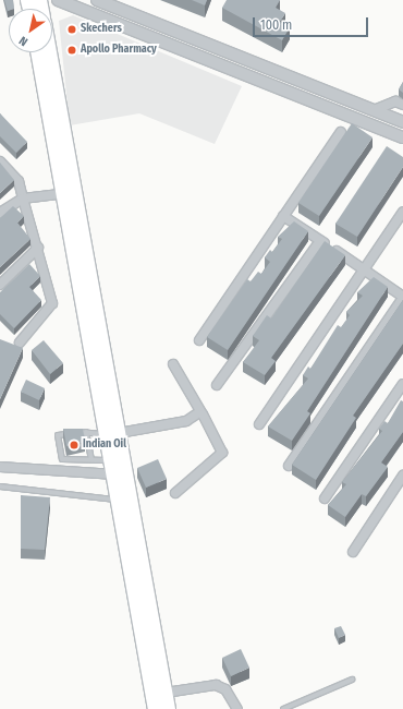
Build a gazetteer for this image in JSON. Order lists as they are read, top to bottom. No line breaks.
{"places":["Skechers","Apollo Pharmacy","Indian Oil"],"scale_bar":"100 m","north":"bottom left"}
